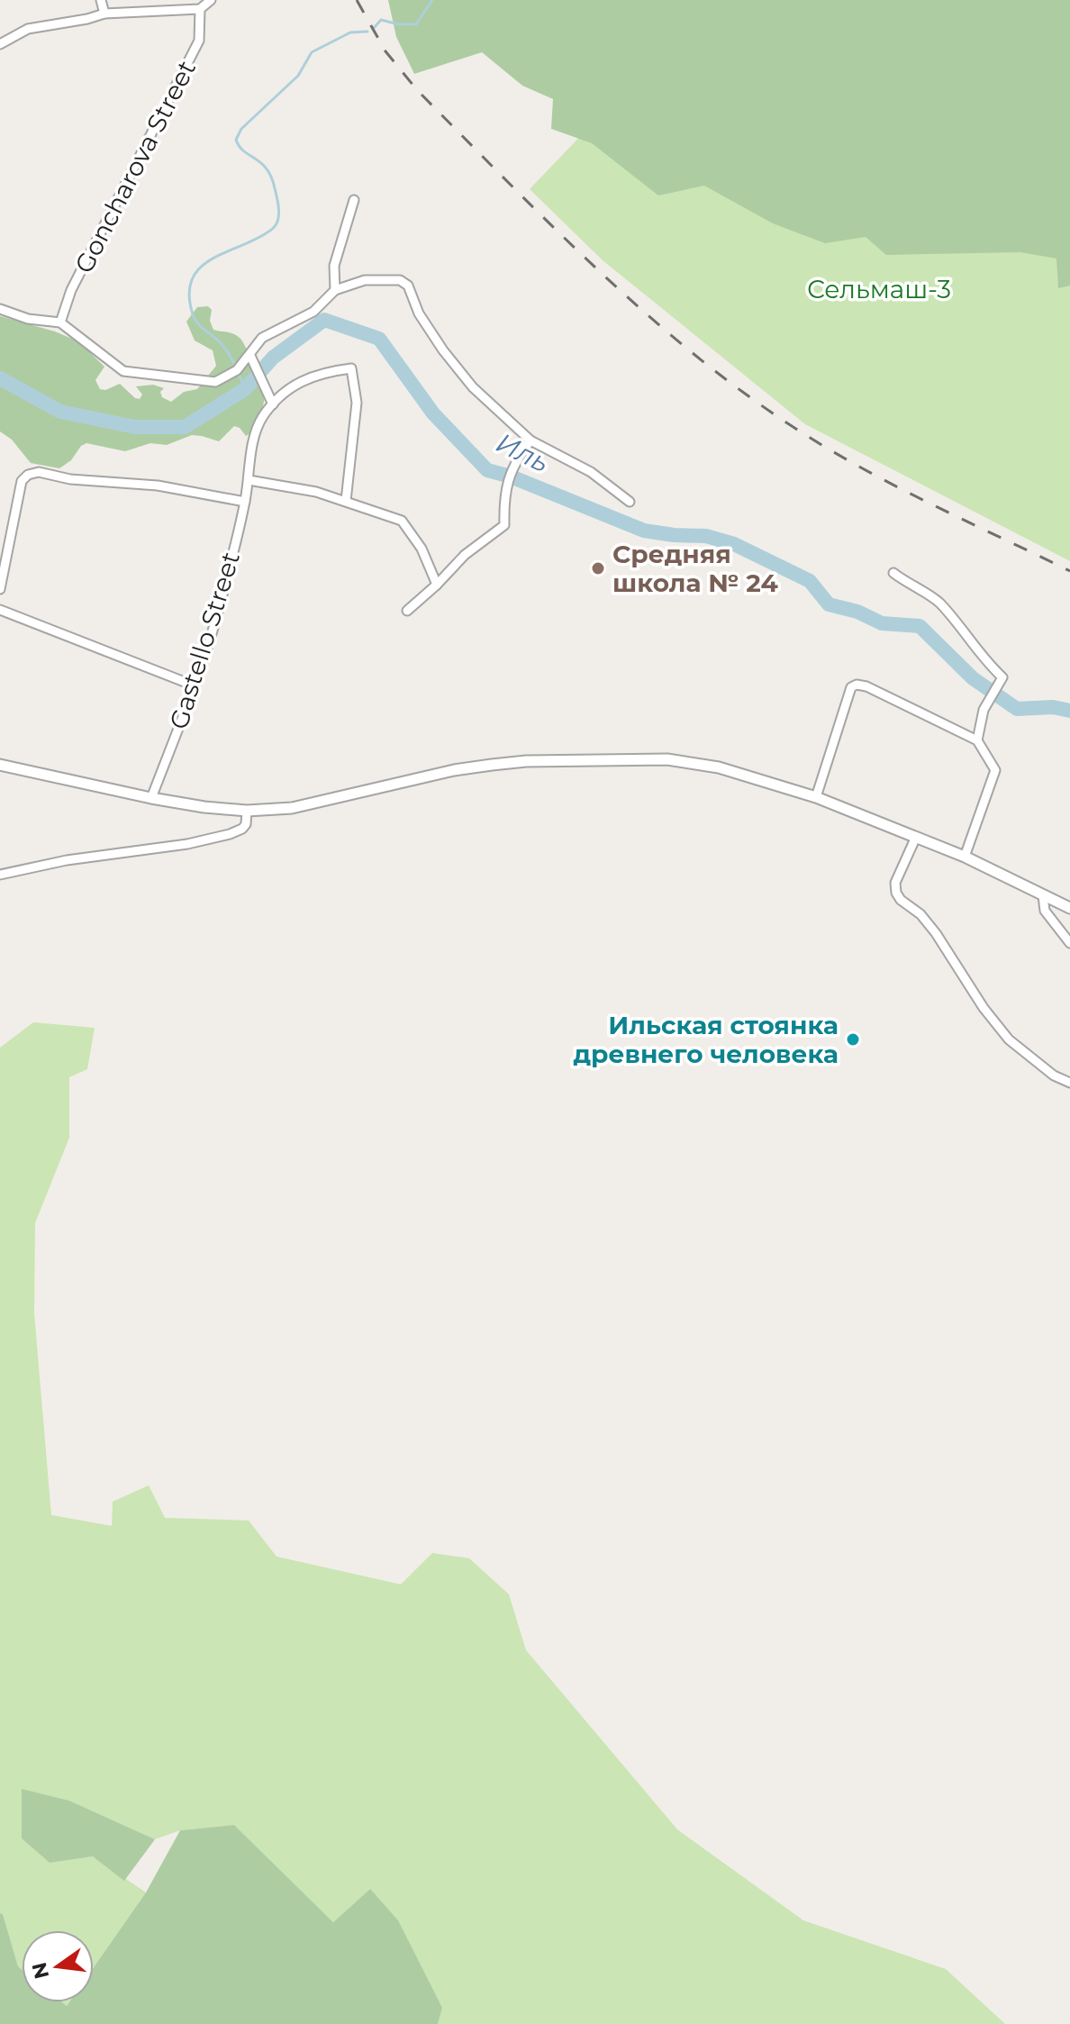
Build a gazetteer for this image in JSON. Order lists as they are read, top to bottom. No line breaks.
{"streets":{"street":["Goncharova Street","Gastello Street"]},"water":["Иль"],"parks":["Сельмаш-3"],"places":["Средняя школа № 24","Ильская стоянка древнего человека"],"north":"left"}
